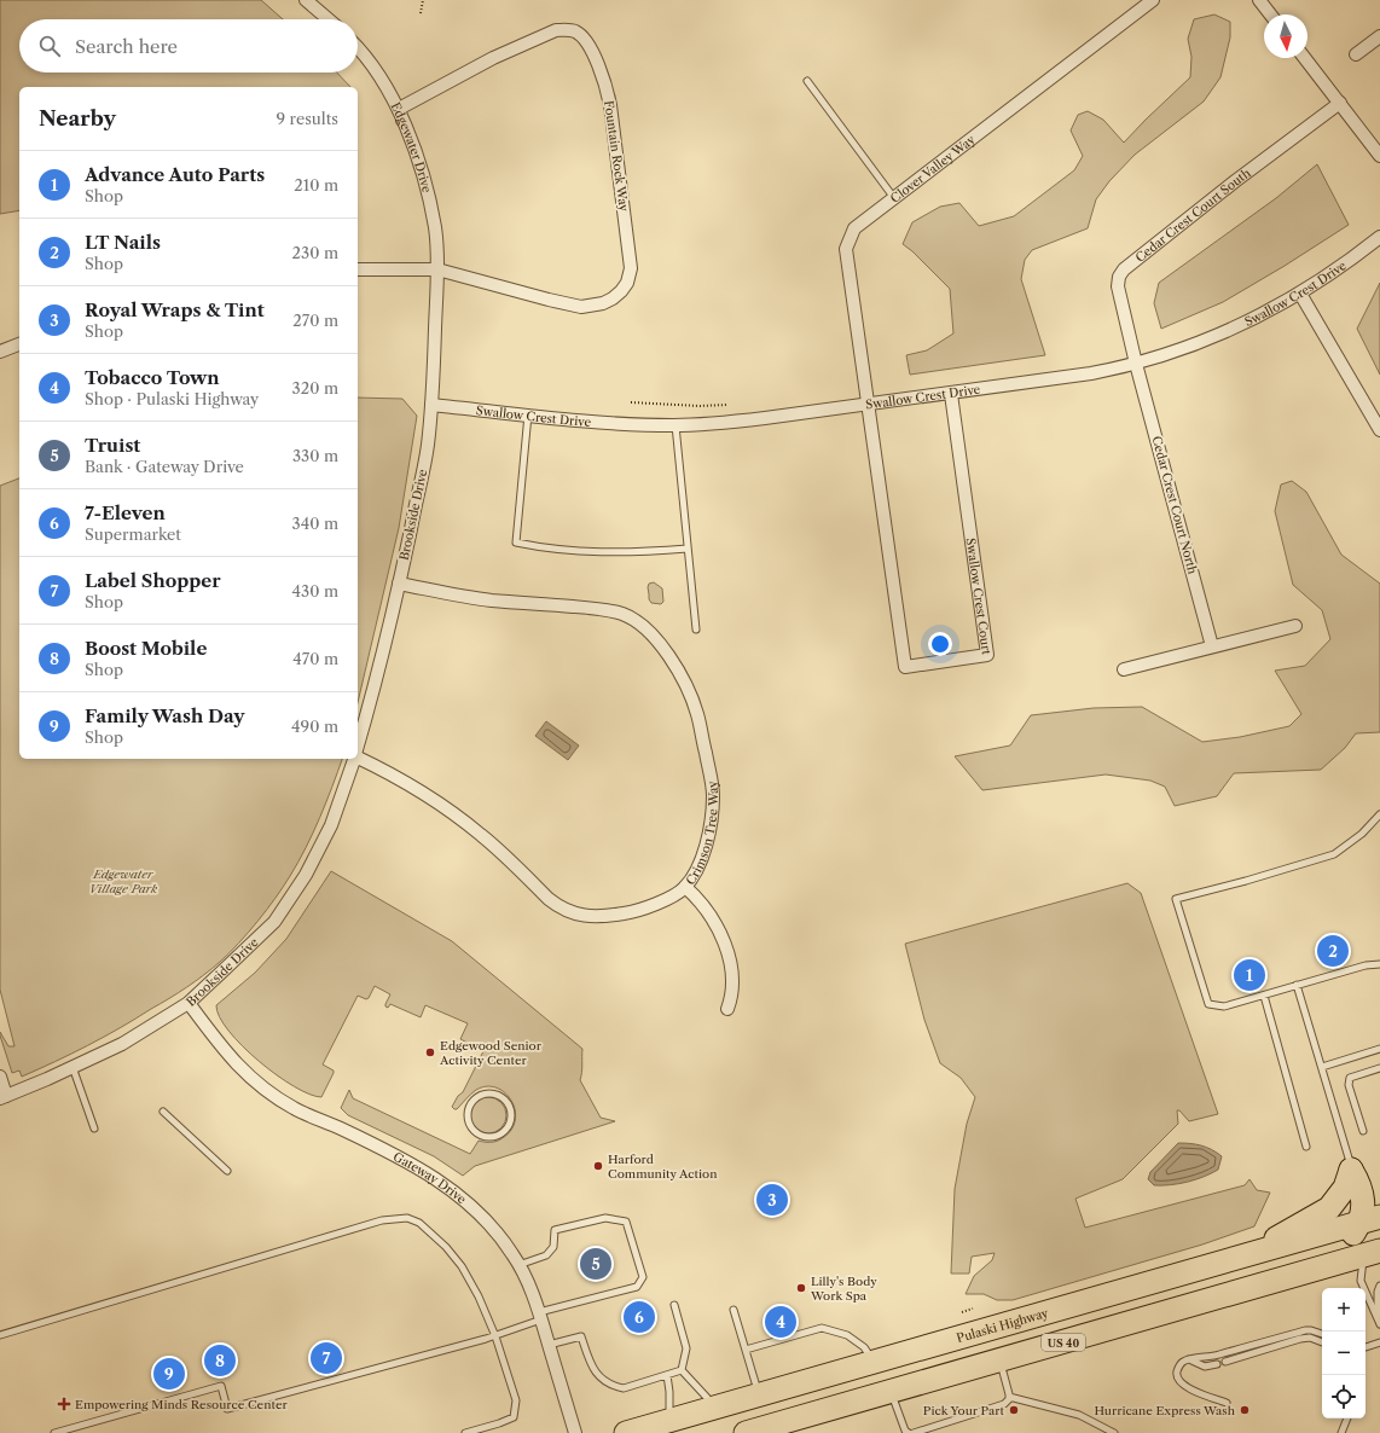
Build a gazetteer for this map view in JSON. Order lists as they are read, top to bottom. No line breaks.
{"streets":{"highway":["Pulaski Highway","US 40"],"street":["Edgewater Drive","Fountain Rock Way","Clover Valley Way","Cedar Crest Court South","Swallow Crest Drive","Cedar Crest Court North","Brookside Drive","Swallow Crest Court","Crimson Tree Way","Gateway Drive"]},"crossings":[["Edgewater Drive","Fountain Rock Way"],["Edgewater Drive","Brookside Drive"],["Fountain Rock Way","Brookside Drive"],["Clover Valley Way","Swallow Crest Drive"],["Clover Valley Way","Swallow Crest Court"],["Cedar Crest Court South","Swallow Crest Drive"],["Cedar Crest Court South","Cedar Crest Court North"],["Swallow Crest Drive","Cedar Crest Court North"],["Swallow Crest Drive","Brookside Drive"],["Swallow Crest Drive","Swallow Crest Court"],["Brookside Drive","Crimson Tree Way"],["Brookside Drive","Gateway Drive"]],"parks":["Edgewater Village Park"],"places":{"other":["Edgewood Senior Activity Center","Harford Community Action","Lilly's Body Work Spa","Pick Your Part","Hurricane Express Wash"],"health":["Empowering Minds Resource Center"]},"north":"bottom","page":{"search":"Search here","heading":["Nearby","9 results"],"list":[{"mark":"1","name":"Advance Auto Parts","note":"Shop","value":"210 m"},{"mark":"2","name":"LT Nails","note":"Shop","value":"230 m"},{"mark":"3","name":"Royal Wraps & Tint","note":"Shop","value":"270 m"},{"mark":"4","name":"Tobacco Town","note":"Shop · Pulaski Highway","value":"320 m"},{"mark":"5","name":"Truist","note":"Bank · Gateway Drive","value":"330 m"},{"mark":"6","name":"7-Eleven","note":"Supermarket","value":"340 m"},{"mark":"7","name":"Label Shopper","note":"Shop","value":"430 m"},{"mark":"8","name":"Boost Mobile","note":"Shop","value":"470 m"},{"mark":"9","name":"Family Wash Day","note":"Shop","value":"490 m"}],"pins":["2","1","3","5","6","4","7","8","9"],"map_buttons":["+","−"]}}
